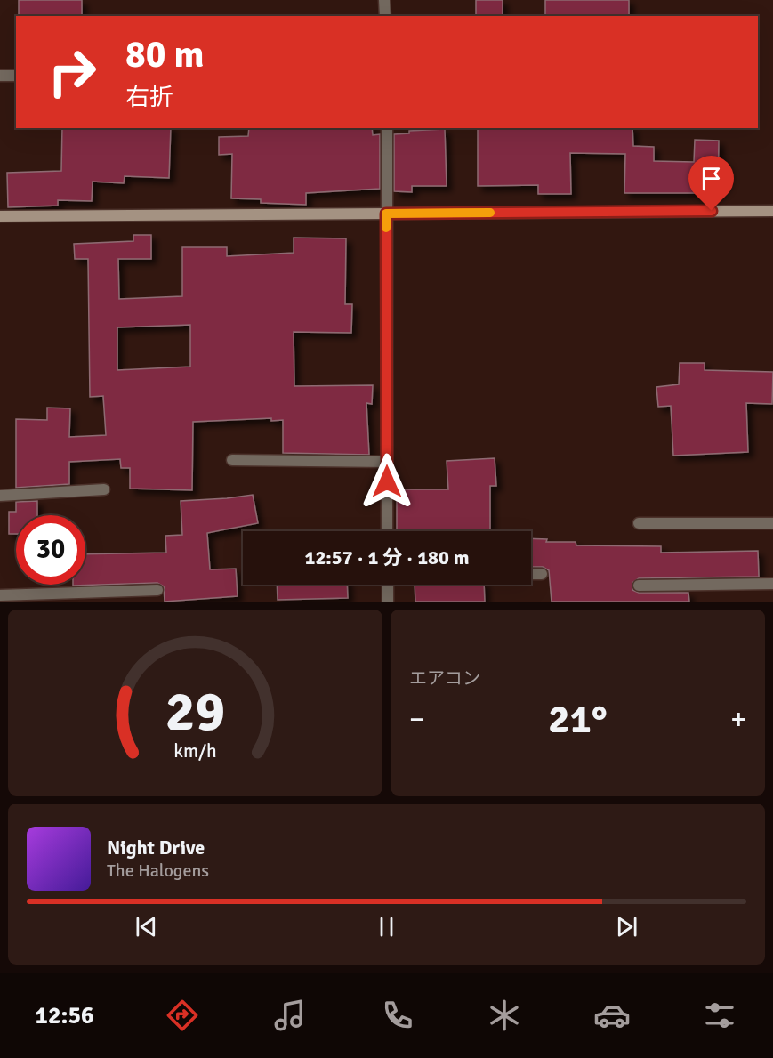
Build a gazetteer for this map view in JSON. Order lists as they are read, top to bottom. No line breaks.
{"page":{"turn":["80 m","右折"],"limit":"30","trip":"12:57 · 1 分 · 180 m","tile":"エアコン","heat":["−","21°","+"],"song":["Night Drive","The Halogens"],"tabs":"12:56","gauge":["29","km/h"]}}
